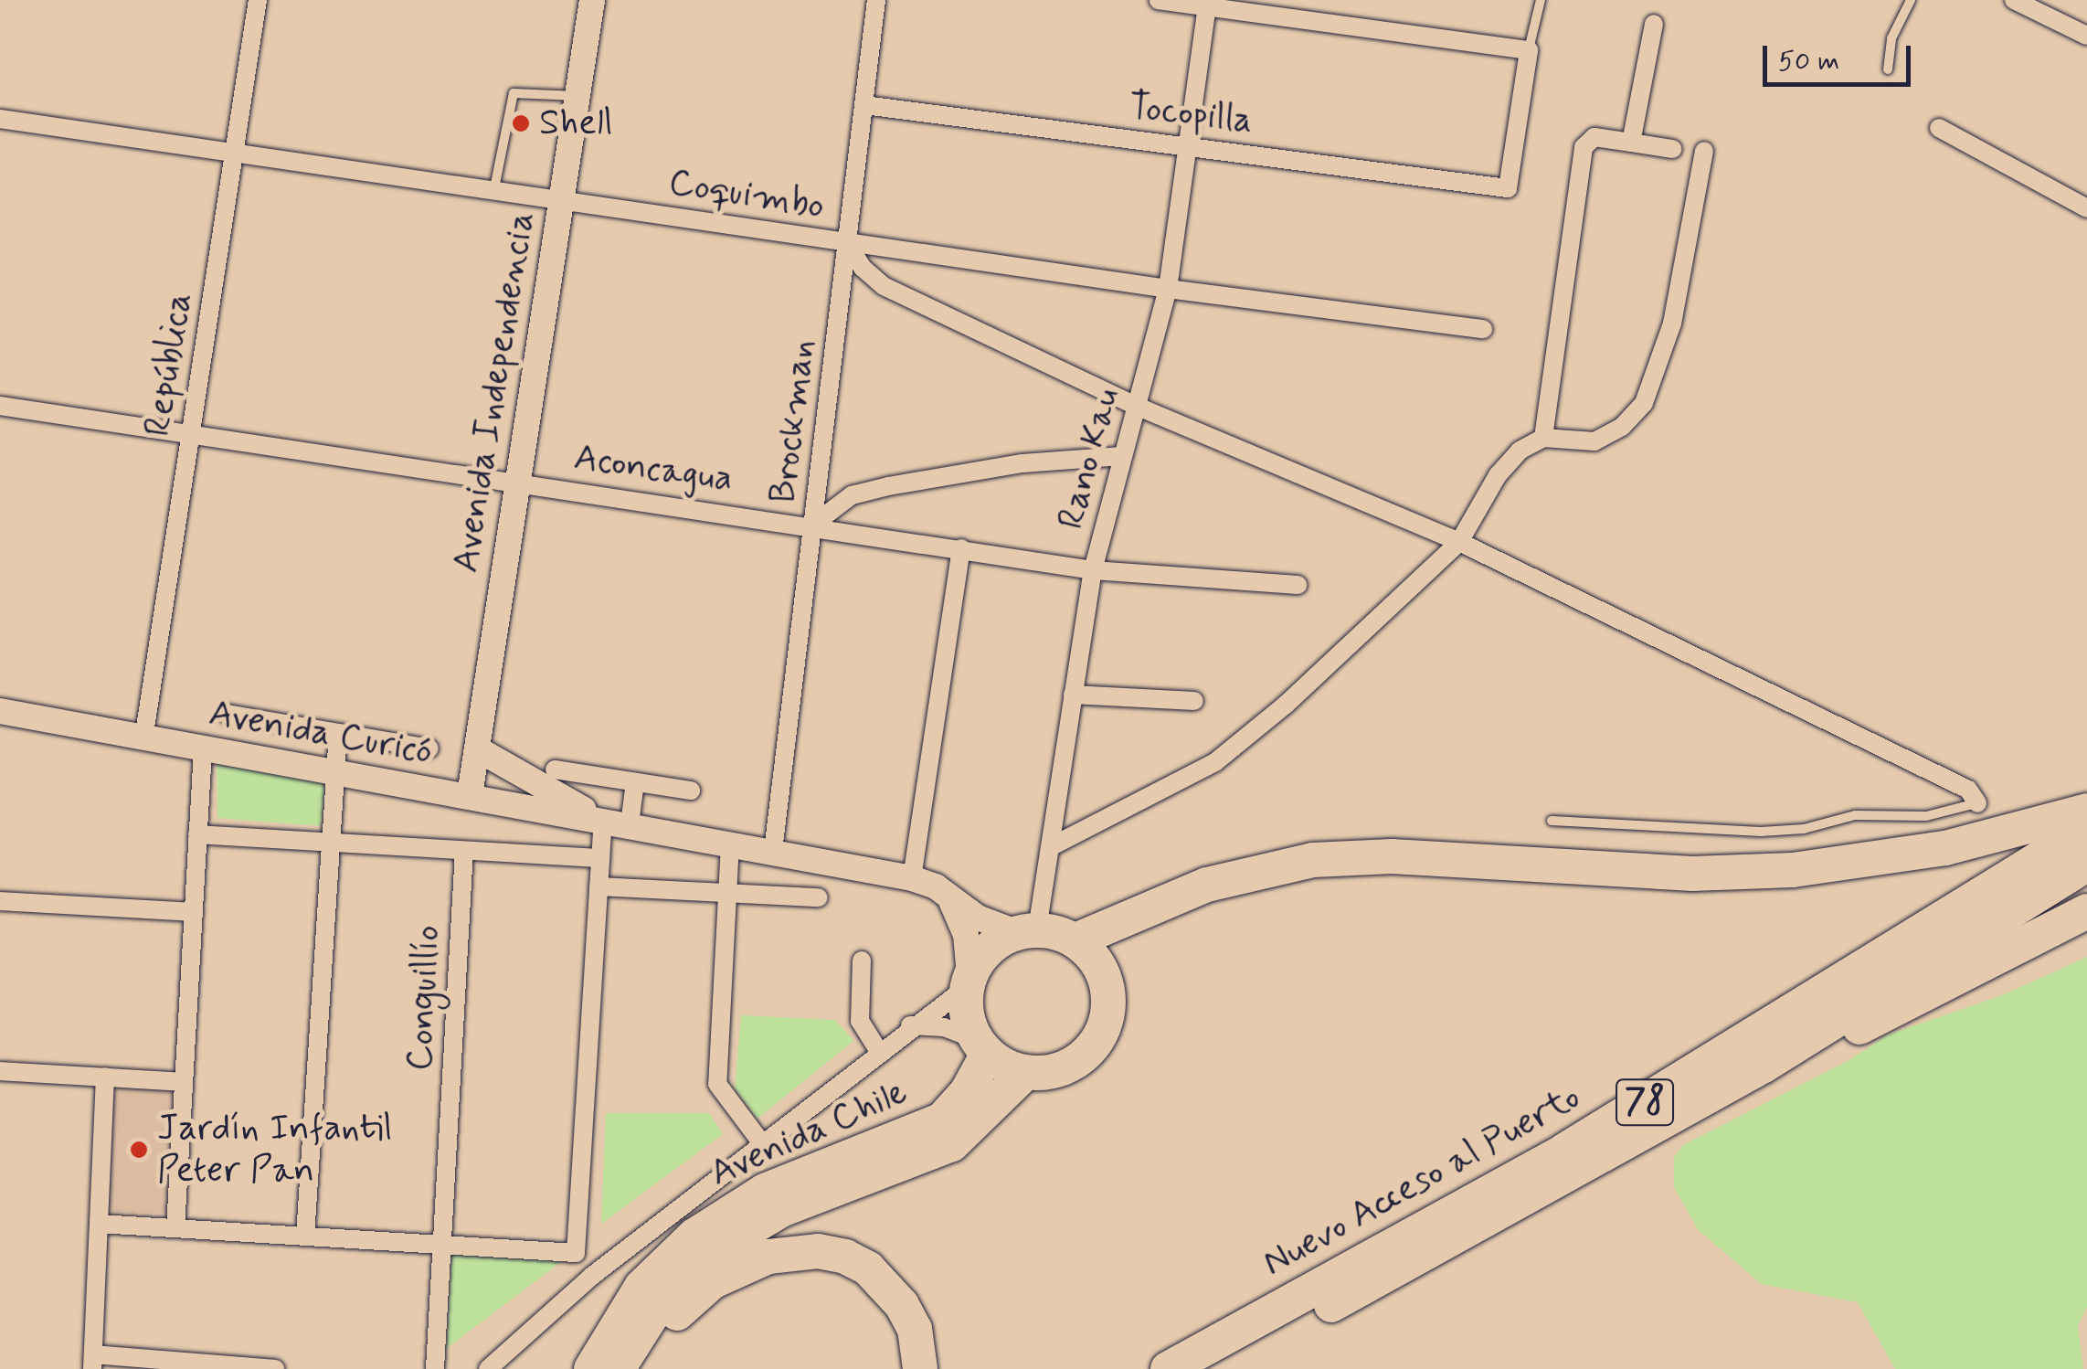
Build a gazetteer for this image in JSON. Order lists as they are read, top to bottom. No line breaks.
{"streets":{"highway":["78","Avenida Chile","Nuevo Acceso al Puerto"],"main road":["Avenida Independencia","Avenida Curicó"],"street":["Tocopilla","Coquimbo","República","Brockman","Rano Kau","Aconcagua","Conguillío"]},"crossings":[["Tocopilla","Brockman"],["Tocopilla","Rano Kau"],["Coquimbo","República"],["Coquimbo","Avenida Independencia"],["Coquimbo","Brockman"],["Coquimbo","Rano Kau"],["República","Aconcagua"],["República","Avenida Curicó"],["Avenida Independencia","Aconcagua"],["Avenida Independencia","Avenida Curicó"],["Brockman","Aconcagua"],["Brockman","Avenida Curicó"],["Rano Kau","Aconcagua"],["Rano Kau","Avenida Curicó"],["Rano Kau","Avenida Chile"],["Avenida Curicó","Avenida Chile"]],"places":["Shell","Jardín Infantil Peter Pan"],"scale_bar":"50 m"}
